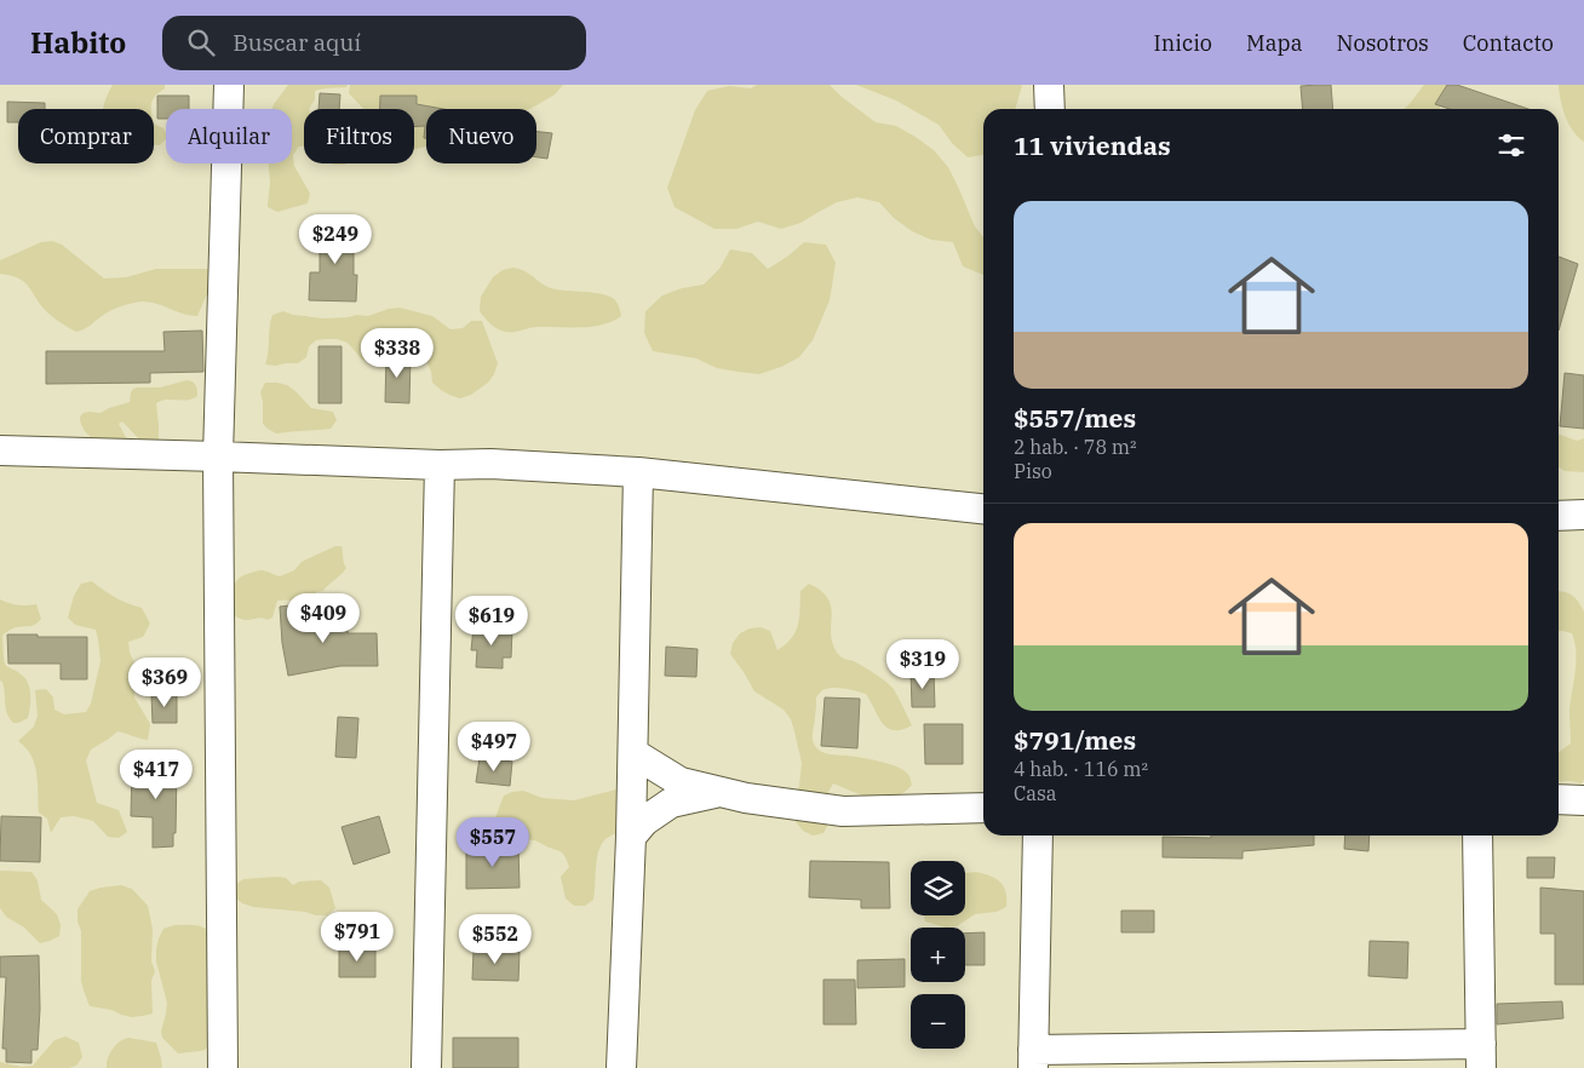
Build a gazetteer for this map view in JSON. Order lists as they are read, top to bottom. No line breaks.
{"page":{"header":"Habito","search":"Buscar aquí","nav":["Inicio","Mapa","Nosotros","Contacto"],"chip":["Comprar","Alquilar","Filtros","Nuevo"],"heading":"11 viviendas","list":[{"name":"$557/mes","note":"2 hab. · 78 m² · Piso"},{"name":"$791/mes","note":"4 hab. · 116 m² · Casa"}],"price":["$249","$338","$409","$619","$319","$369","$497","$417","$557","$791","$552"],"map_buttons":["+","−"]}}
